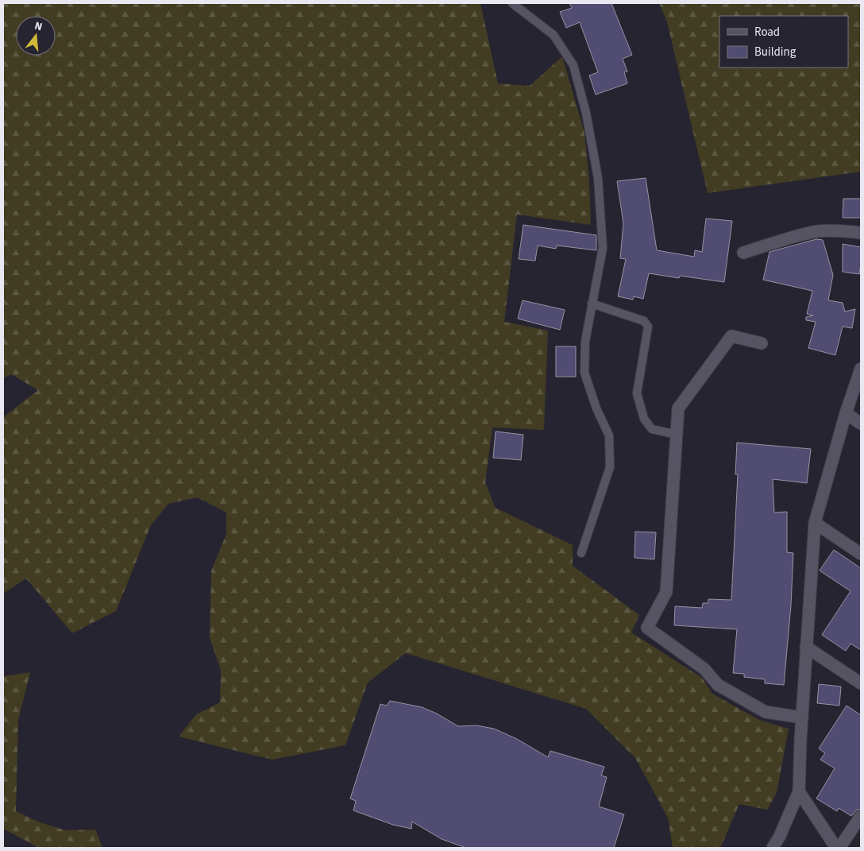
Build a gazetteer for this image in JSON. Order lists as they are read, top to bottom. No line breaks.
{"legend":["Road","Building"],"north":"top"}
